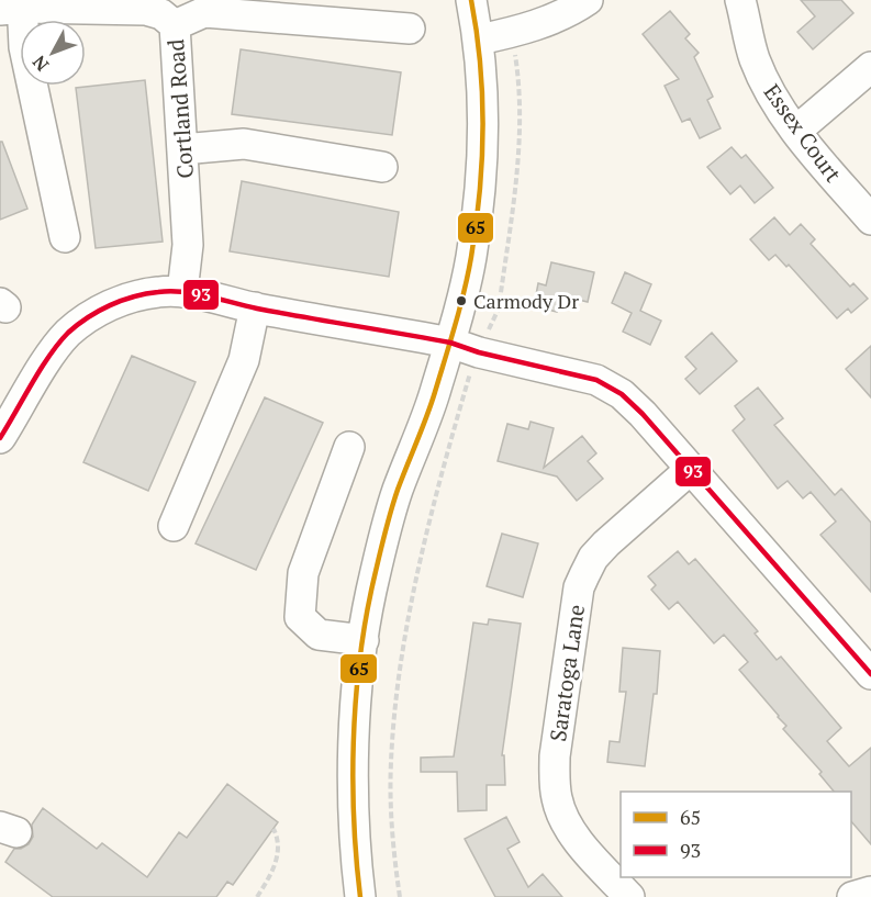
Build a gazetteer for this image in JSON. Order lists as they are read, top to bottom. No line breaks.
{"streets":{"street":["Cortland Road","Essex Court","Saratoga Lane"]},"places":["Carmody Dr"],"lines":["transit line 65","transit line 93"],"legend":["65","93"],"north":"bottom left"}
